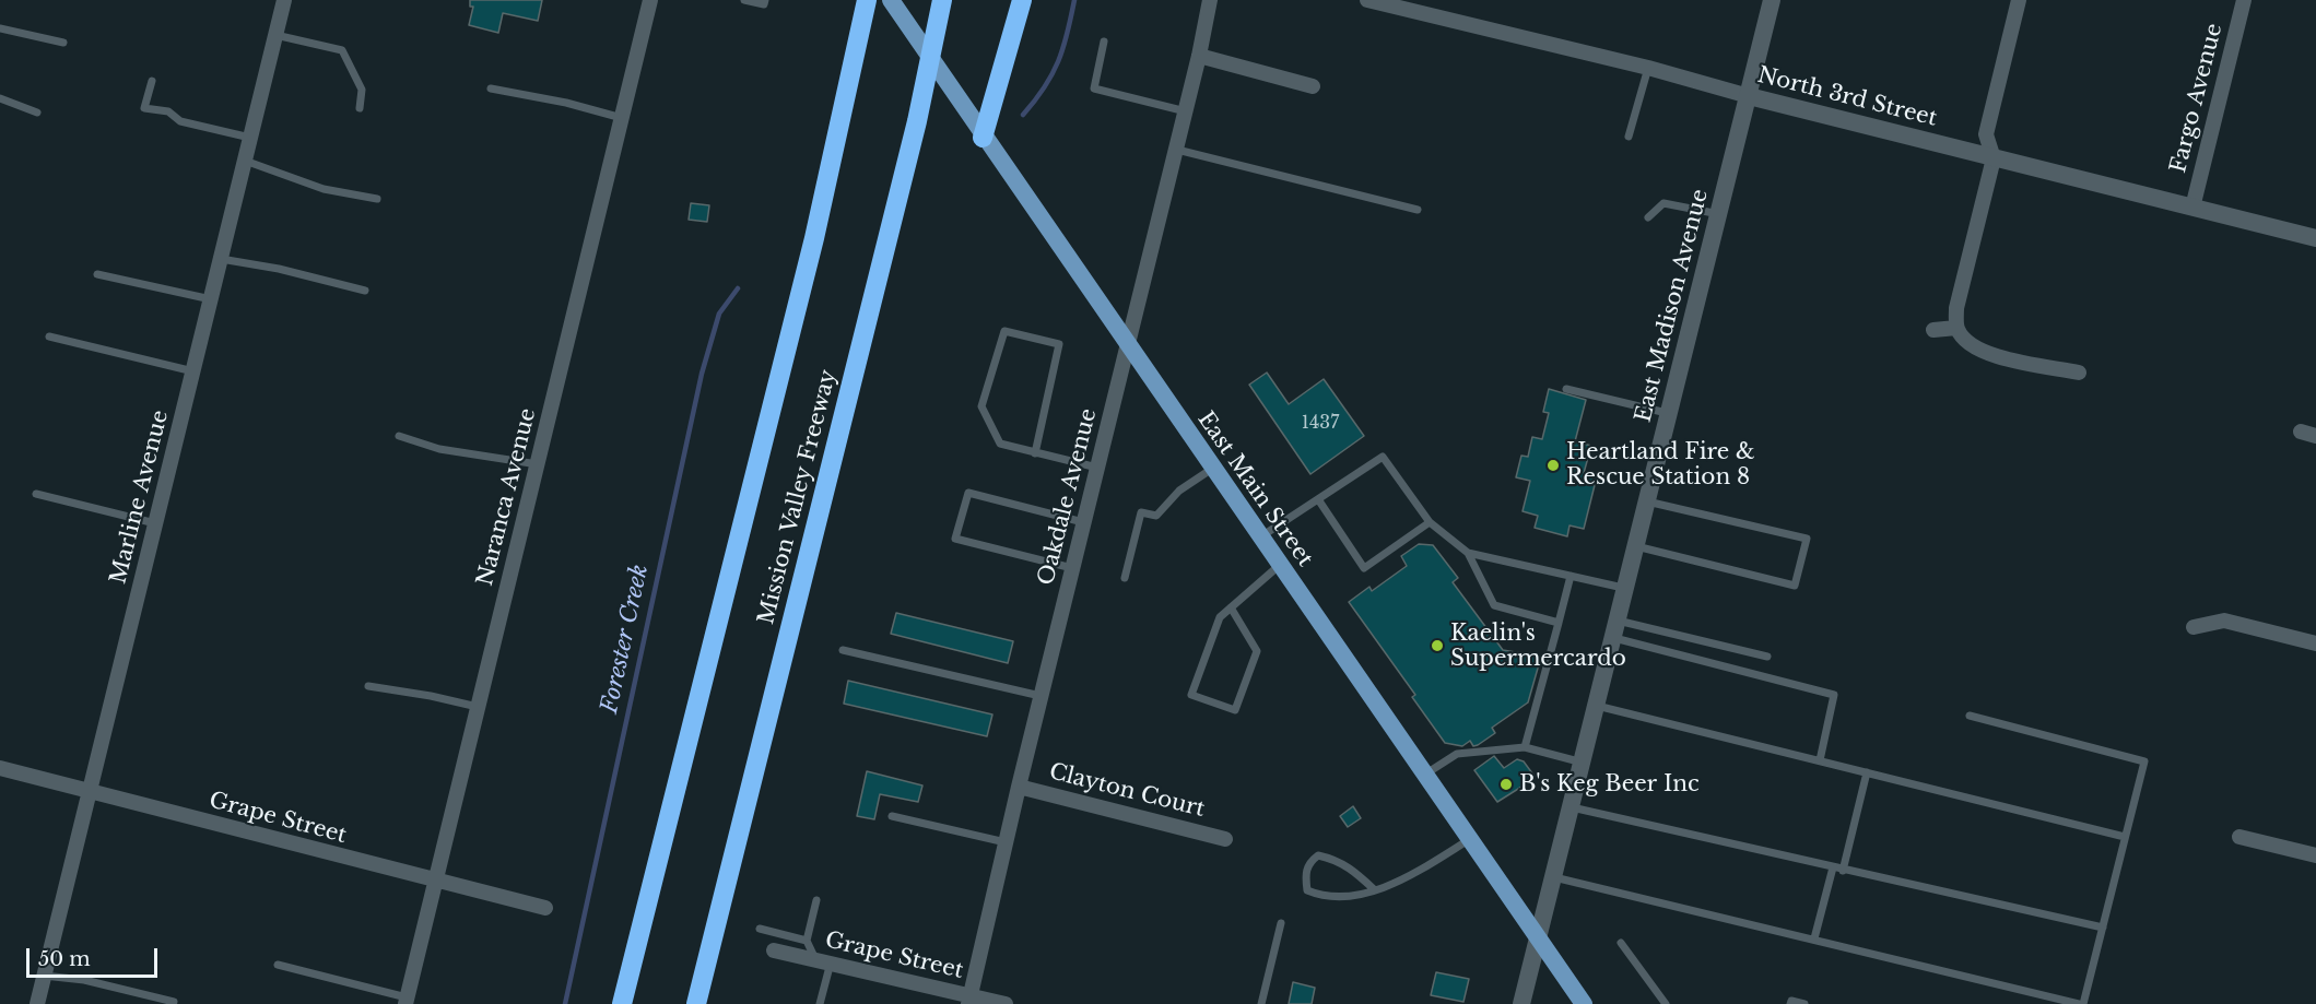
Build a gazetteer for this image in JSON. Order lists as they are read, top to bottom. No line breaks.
{"streets":{"highway":["Mission Valley Freeway"],"main road":["East Main Street"],"street":["North 3rd Street","Fargo Avenue","East Madison Avenue","Marline Avenue","Naranca Avenue","Oakdale Avenue","Clayton Court","Grape Street"]},"crossings":[["North 3rd Street","Fargo Avenue"],["North 3rd Street","East Madison Avenue"],["East Madison Avenue","East Main Street"],["East Main Street","Oakdale Avenue"],["Marline Avenue","Grape Street"],["Naranca Avenue","Grape Street"],["Oakdale Avenue","Clayton Court"],["Oakdale Avenue","Grape Street"]],"water":["Forester Creek"],"places":["Heartland Fire & Rescue Station 8","Kaelin's Supermercardo","B's Keg Beer Inc"],"house_numbers":["1437"],"scale_bar":"50 m"}
